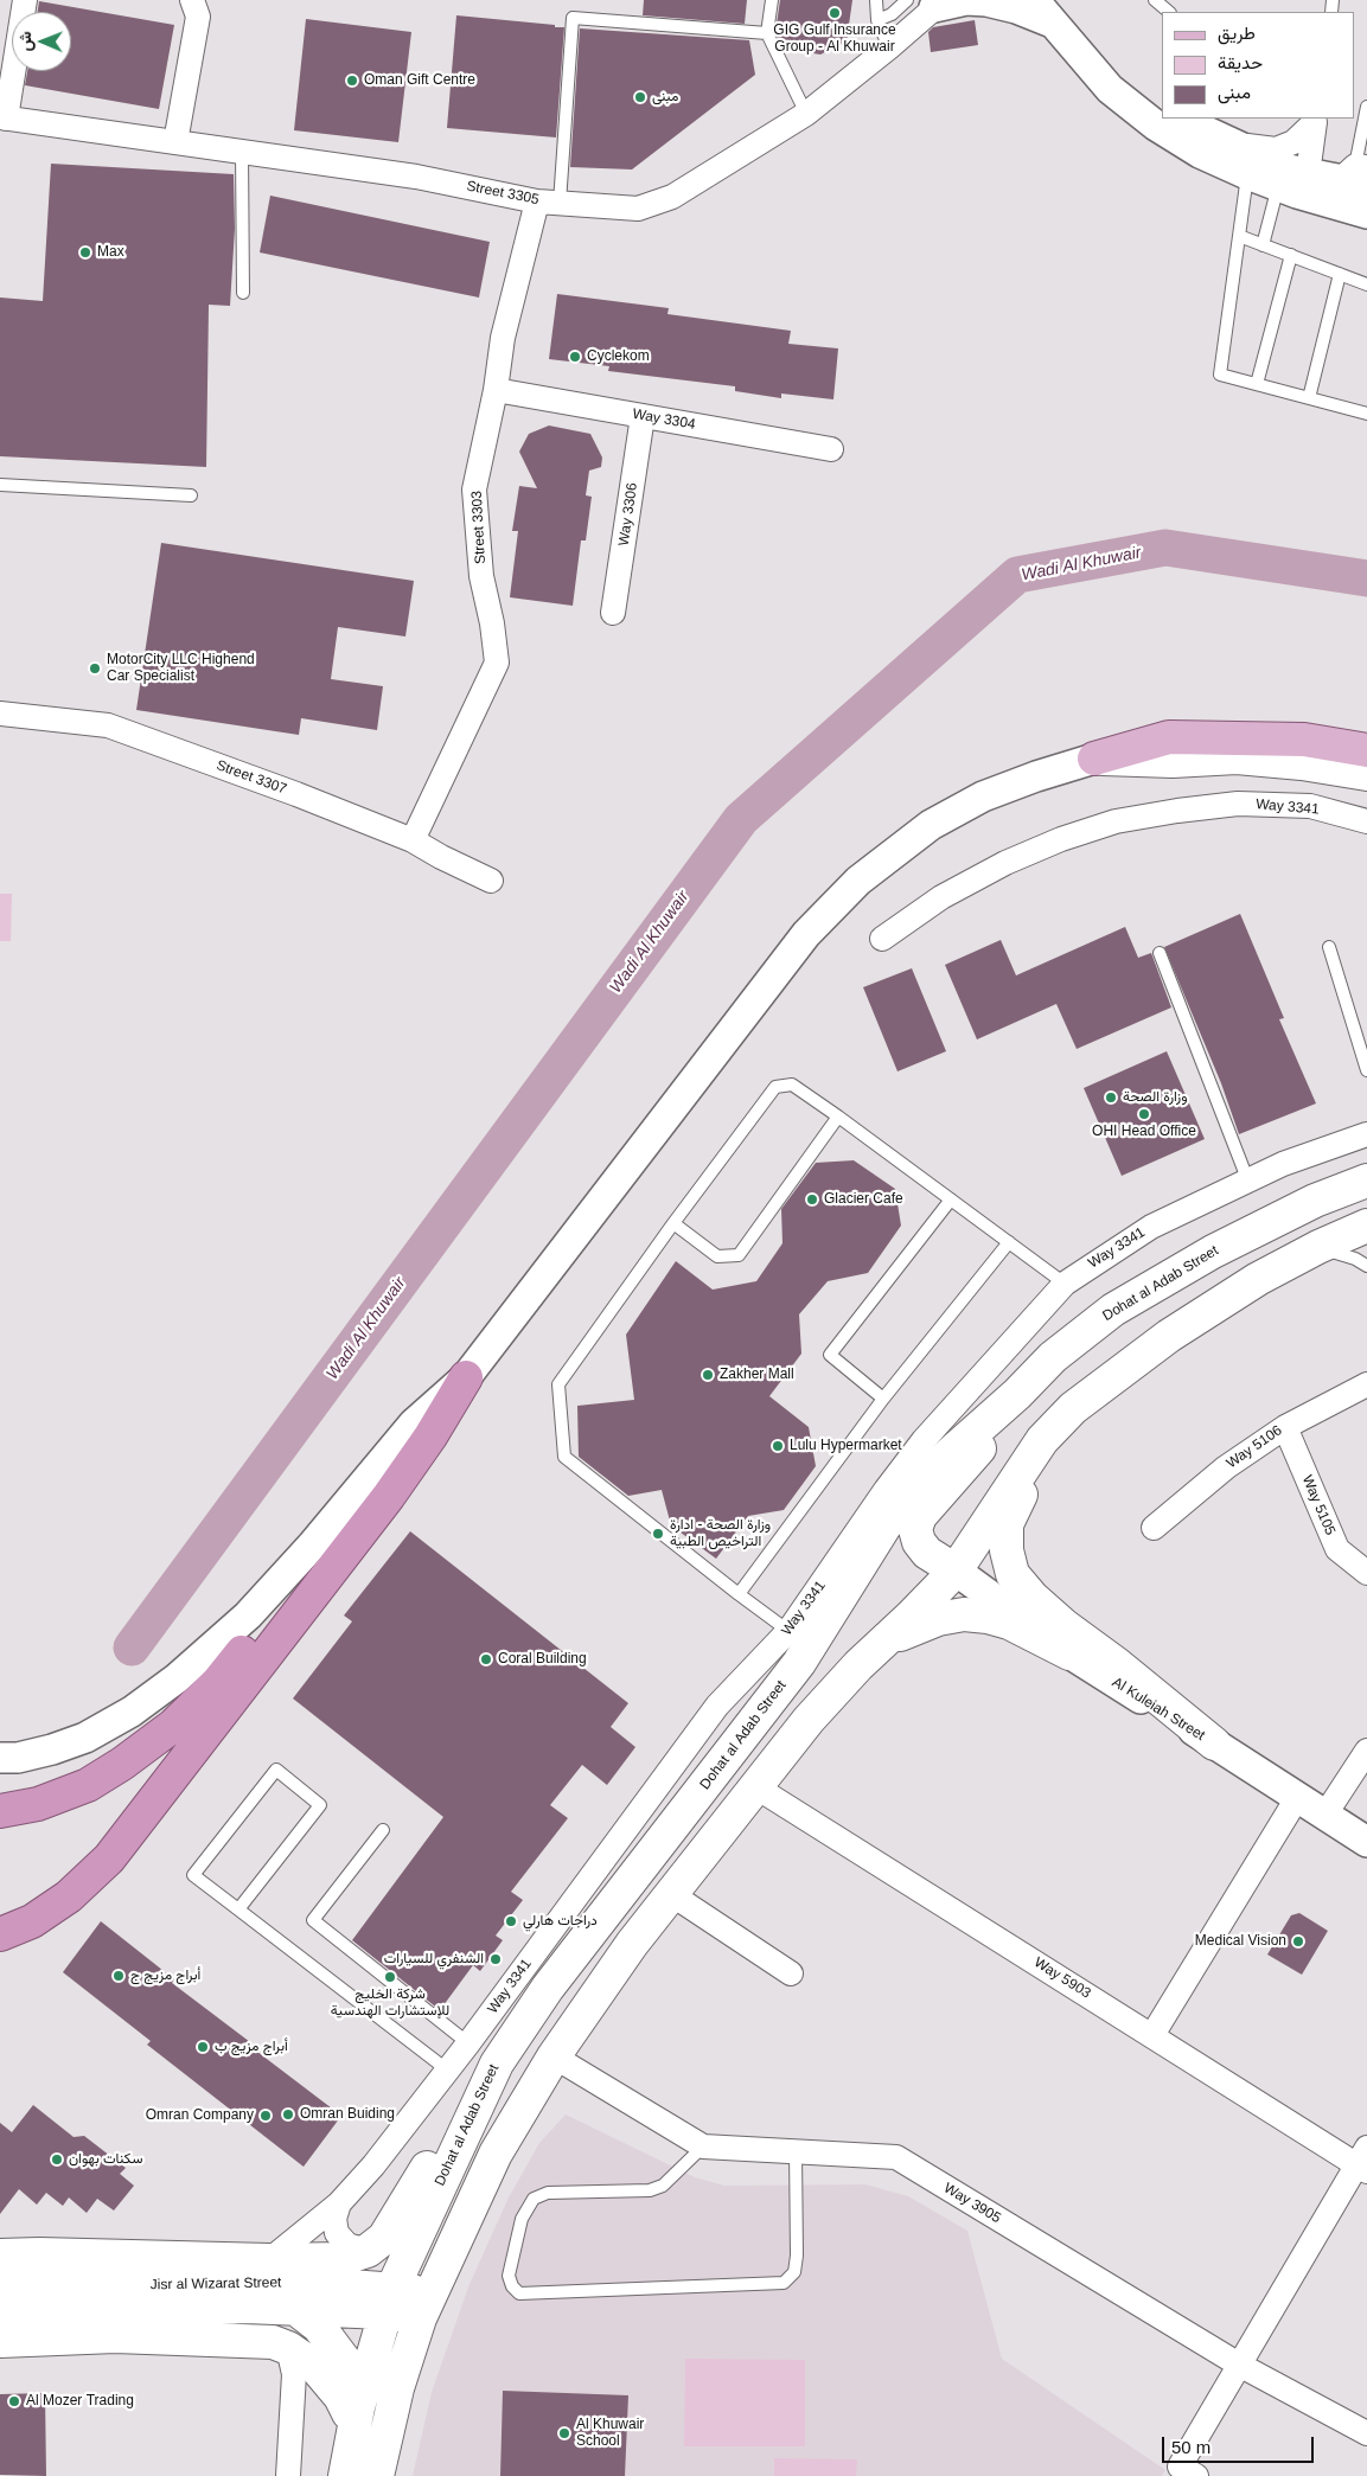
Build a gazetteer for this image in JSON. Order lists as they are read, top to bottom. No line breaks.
{"streets":{"main road":["Dohat al Adab Street","Jisr al Wizarat Street"],"street":["Street 3305","Way 3304","Way 3306","Street 3303","Street 3307","Way 3341","Way 5106","Way 5105","Al Kuleiah Street","Way 5903","Way 3905"]},"crossings":[["Street 3305","Street 3303"],["Way 3304","Way 3306"],["Way 3304","Street 3303"],["Street 3303","Street 3307"],["Dohat al Adab Street","Jisr al Wizarat Street"],["Way 5106","Way 5105"]],"water":["Wadi Al Khuwair"],"places":["GIG Gulf Insurance Group - Al Khuwair","Oman Gift Centre","مبنى","Max","Cyclekom","MotorCity LLC Highend Car Specialist","وزارة الصحة","OHI Head Office","Glacier Cafe","Zakher Mall","Lulu Hypermarket","وزارة الصحة - ادارة التراخيص الطبية","Coral Building","دراجات هارلي","Medical Vision","الشنفري للسيارات","أبراج مزيج ج","شركة الخليج للإستشارات الهندسية","أبراج مزيج ب","Omran Buiding","Omran Company","سكنات بهوان","Al Mozer Trading","Al Khuwair School"],"legend":["طريق","حديقة","مبنى"],"scale_bar":"50 m","north":"left"}
